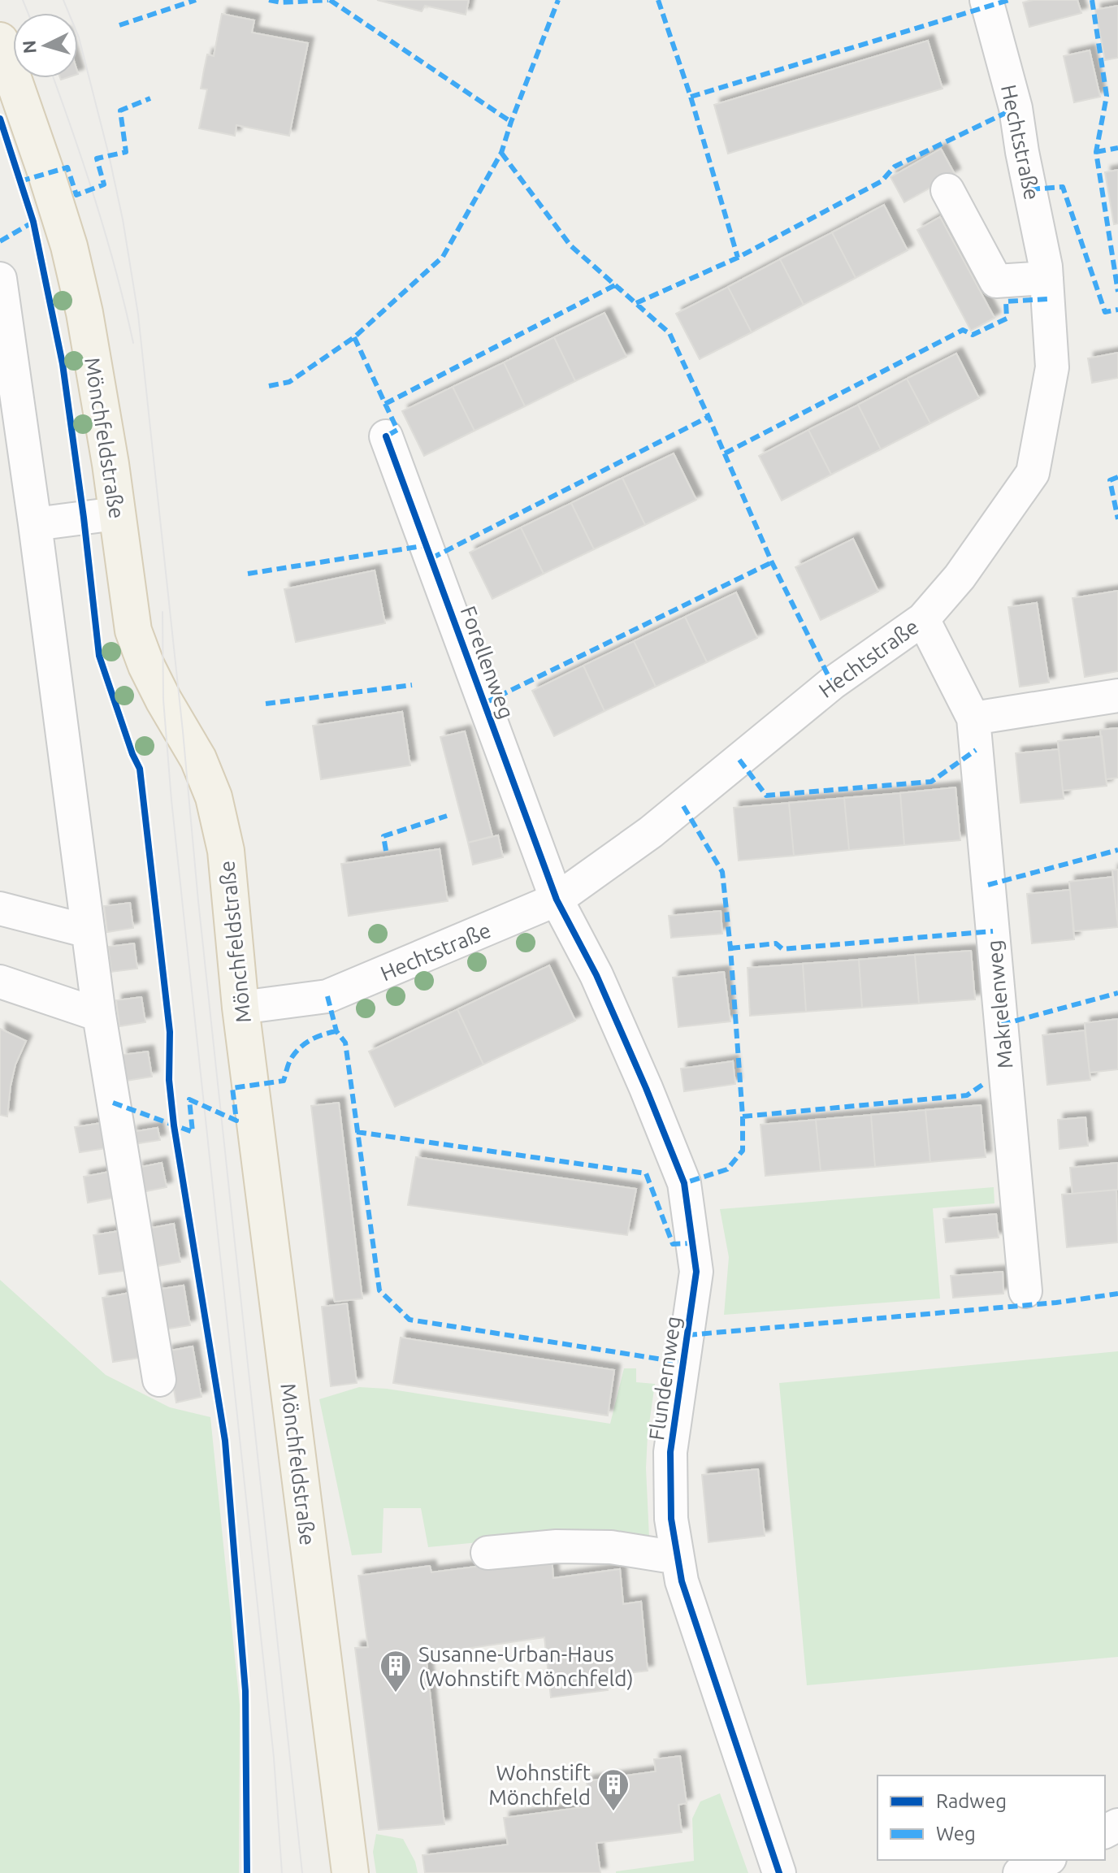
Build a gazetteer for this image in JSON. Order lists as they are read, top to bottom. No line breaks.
{"streets":{"main road":["Mönchfeldstraße"],"street":["Hechtstraße","Forellenweg","Makrelenweg","Flundernweg"]},"crossings":[["Hechtstraße","Mönchfeldstraße"],["Hechtstraße","Forellenweg"],["Hechtstraße","Makrelenweg"],["Hechtstraße","Flundernweg"],["Forellenweg","Flundernweg"]],"places":{"building":["Susanne-Urban-Haus (Wohnstift Mönchfeld)","Wohnstift Mönchfeld"]},"legend":["Radweg","Weg"],"north":"left"}
